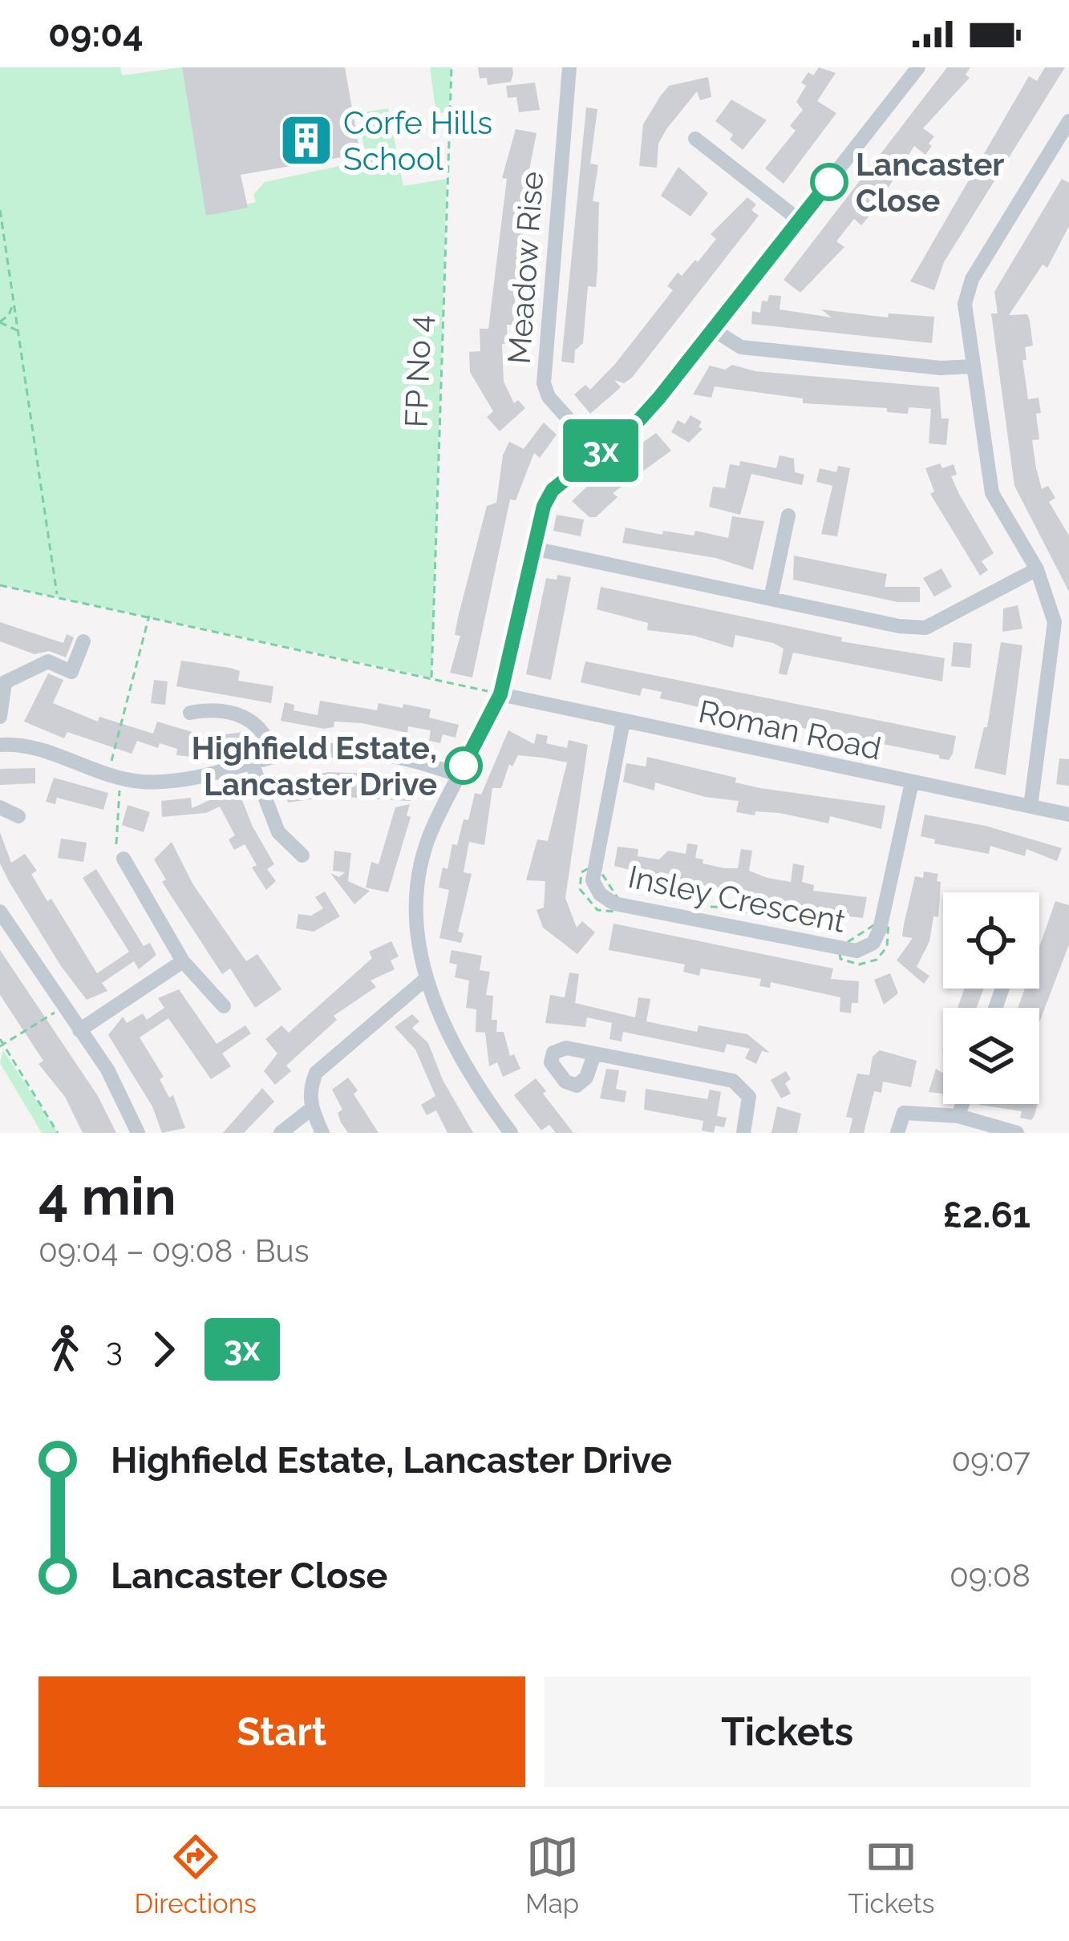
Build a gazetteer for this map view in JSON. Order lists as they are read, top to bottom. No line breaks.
{"streets":{"street":["Meadow Rise","Roman Road","Insley Crescent"],"path":["FP No 4"]},"crossings":[["Roman Road","Insley Crescent"]],"places":{"building":["Corfe Hills School"],"other":["Lancaster Close","Highfield Estate, Lancaster Drive"]},"lines":["bus line 3x"],"page":{"status":"09:04","on_map":"3x","heading":["4 min","09:04 – 09:08 · Bus","£2.61"],"legs":["3","3x"],"list":[{"name":"Highfield Estate, Lancaster Drive","value":"09:07"},{"name":"Lancaster Close","value":"09:08"}],"buttons":["Start","Tickets"],"tabs":["Directions","Map","Tickets"]}}
